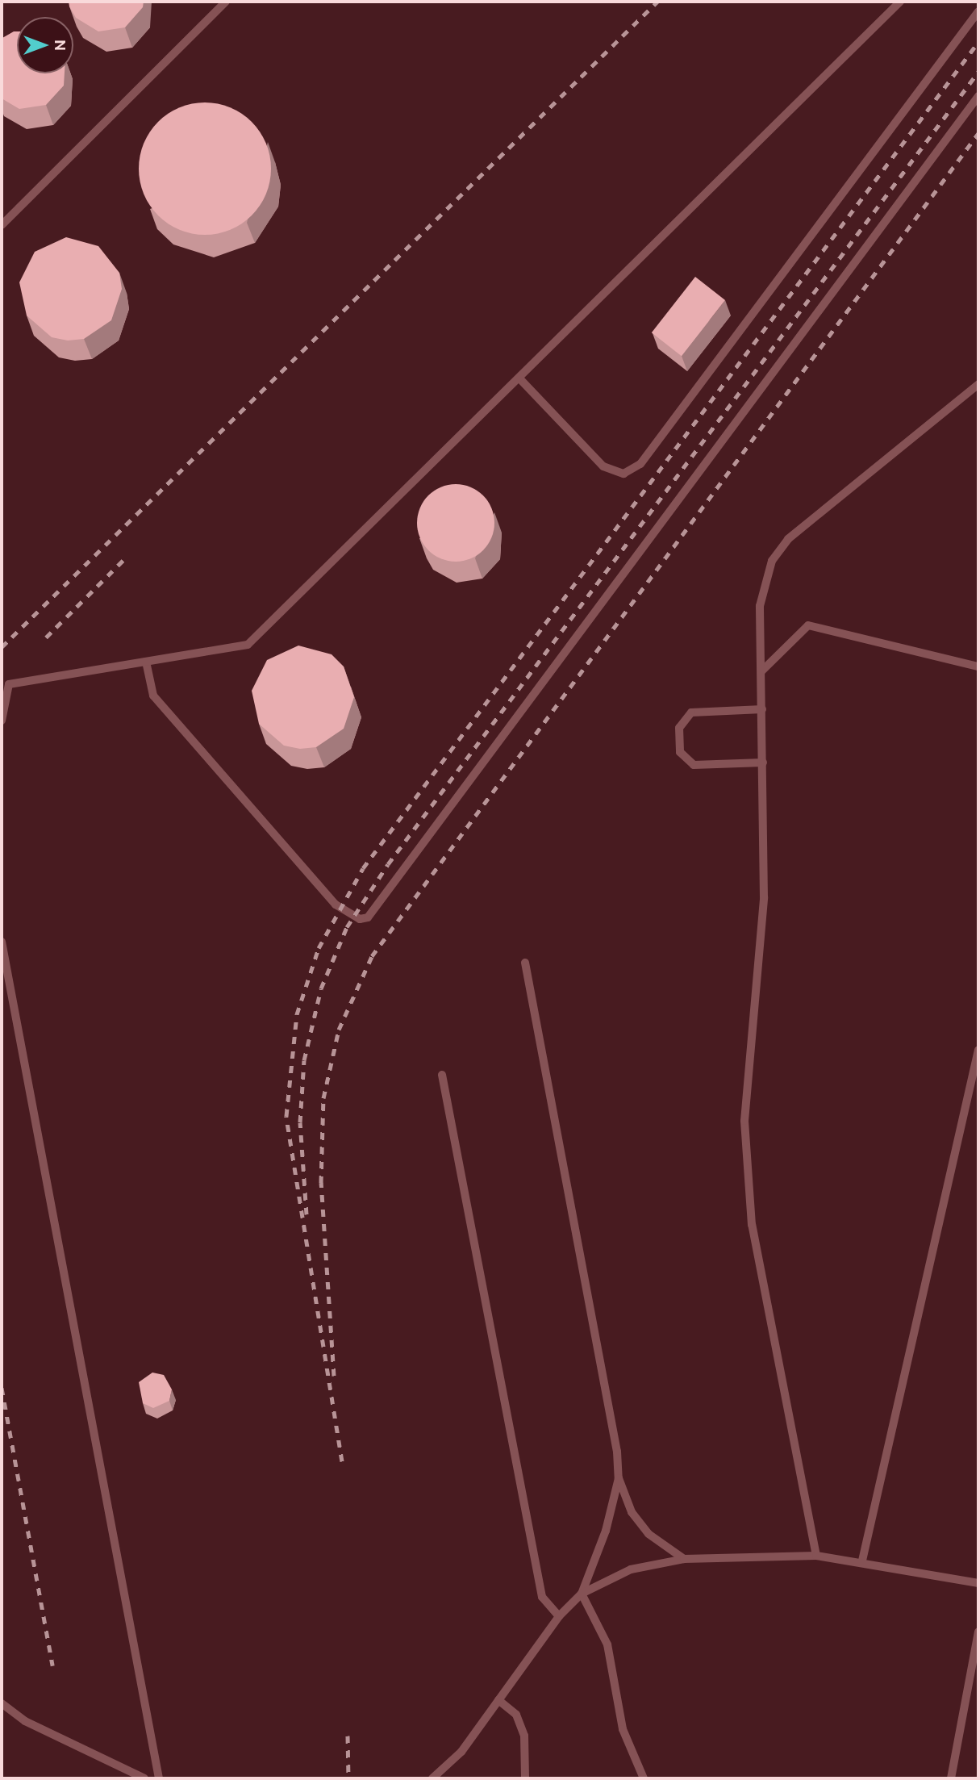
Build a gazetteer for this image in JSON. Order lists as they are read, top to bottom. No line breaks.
{"north":"right"}
